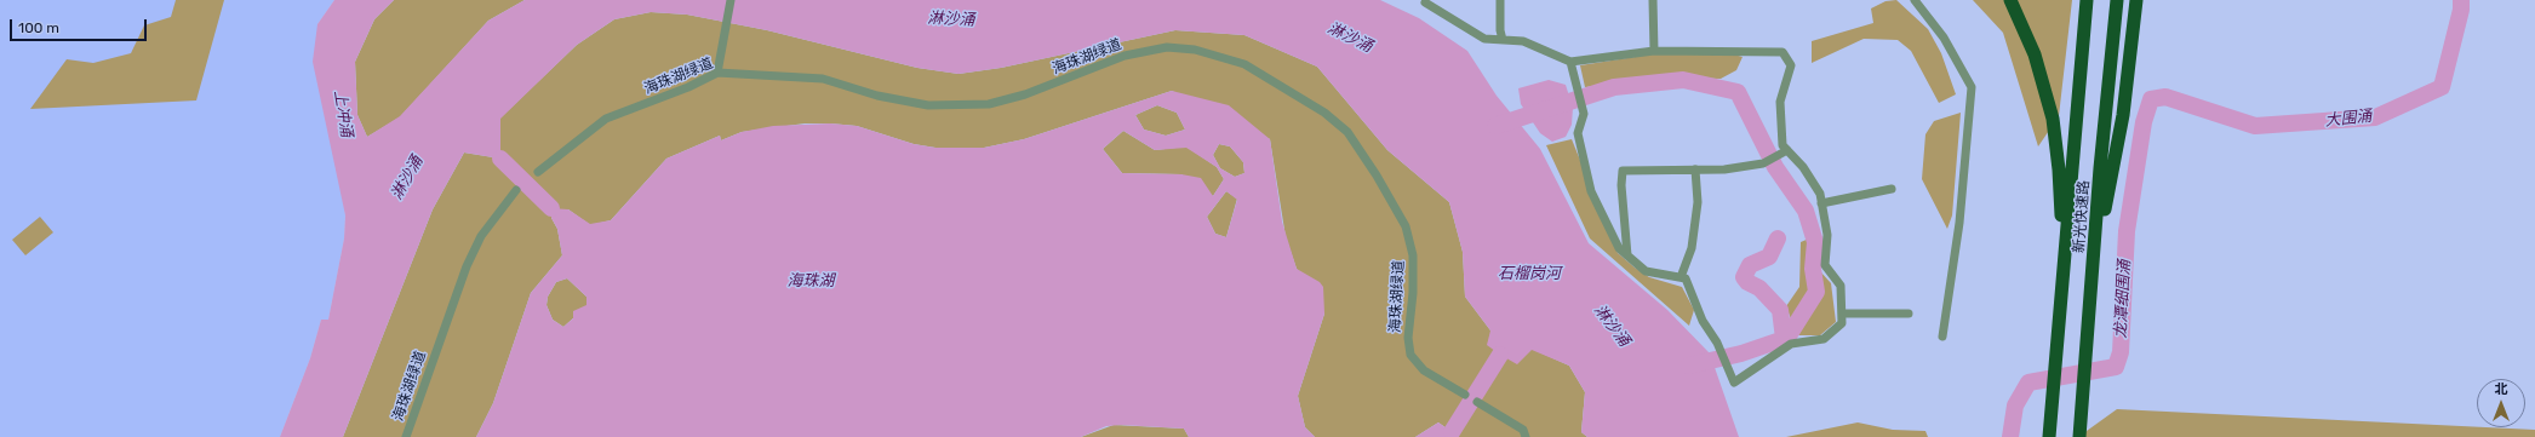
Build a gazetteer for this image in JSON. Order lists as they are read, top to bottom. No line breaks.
{"streets":{"highway":["新光快速路"],"street":["海珠湖绿道"]},"water":["淋沙涌","上冲涌","大围涌","石榴岗河","海珠湖","龙潭细围涌"],"scale_bar":"100 m","north":"top"}
